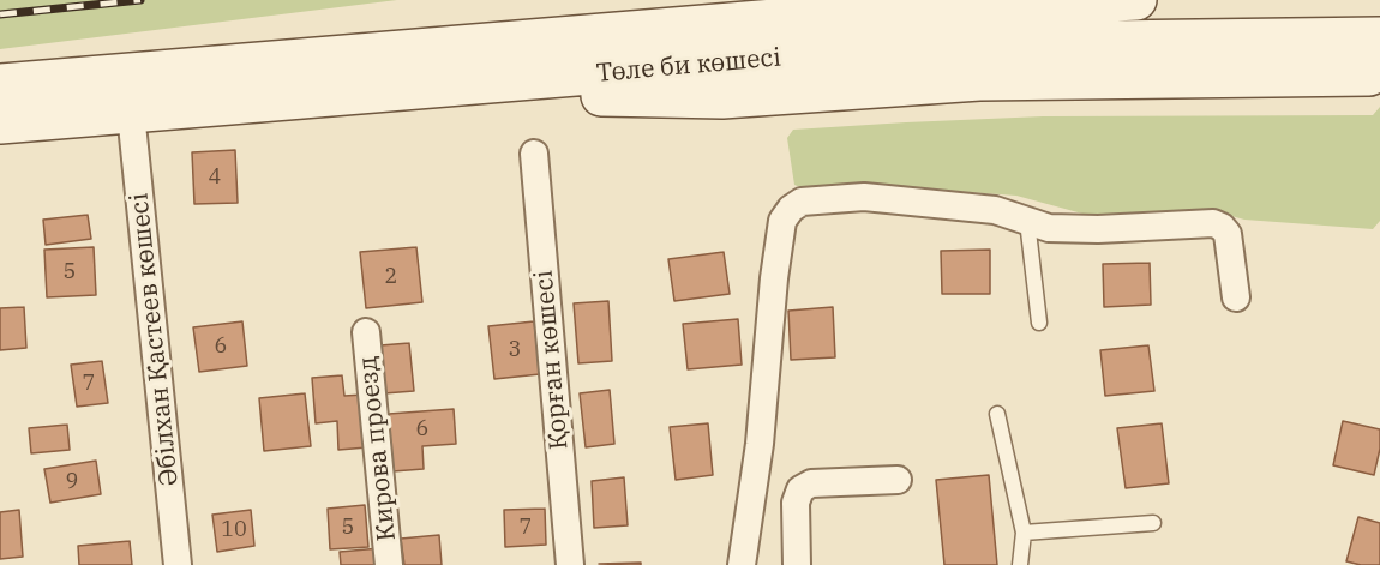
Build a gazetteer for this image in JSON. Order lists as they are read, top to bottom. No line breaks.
{"streets":{"main road":["Төле би көшесі"],"street":["Әбілхан Қастеев көшесі","Қорған көшесі","Кирова проезд"]},"crossings":[["Төле би көшесі","Әбілхан Қастеев көшесі"]],"house_numbers":["4","5","2","6","3","7","6","9","5","7","10"]}
